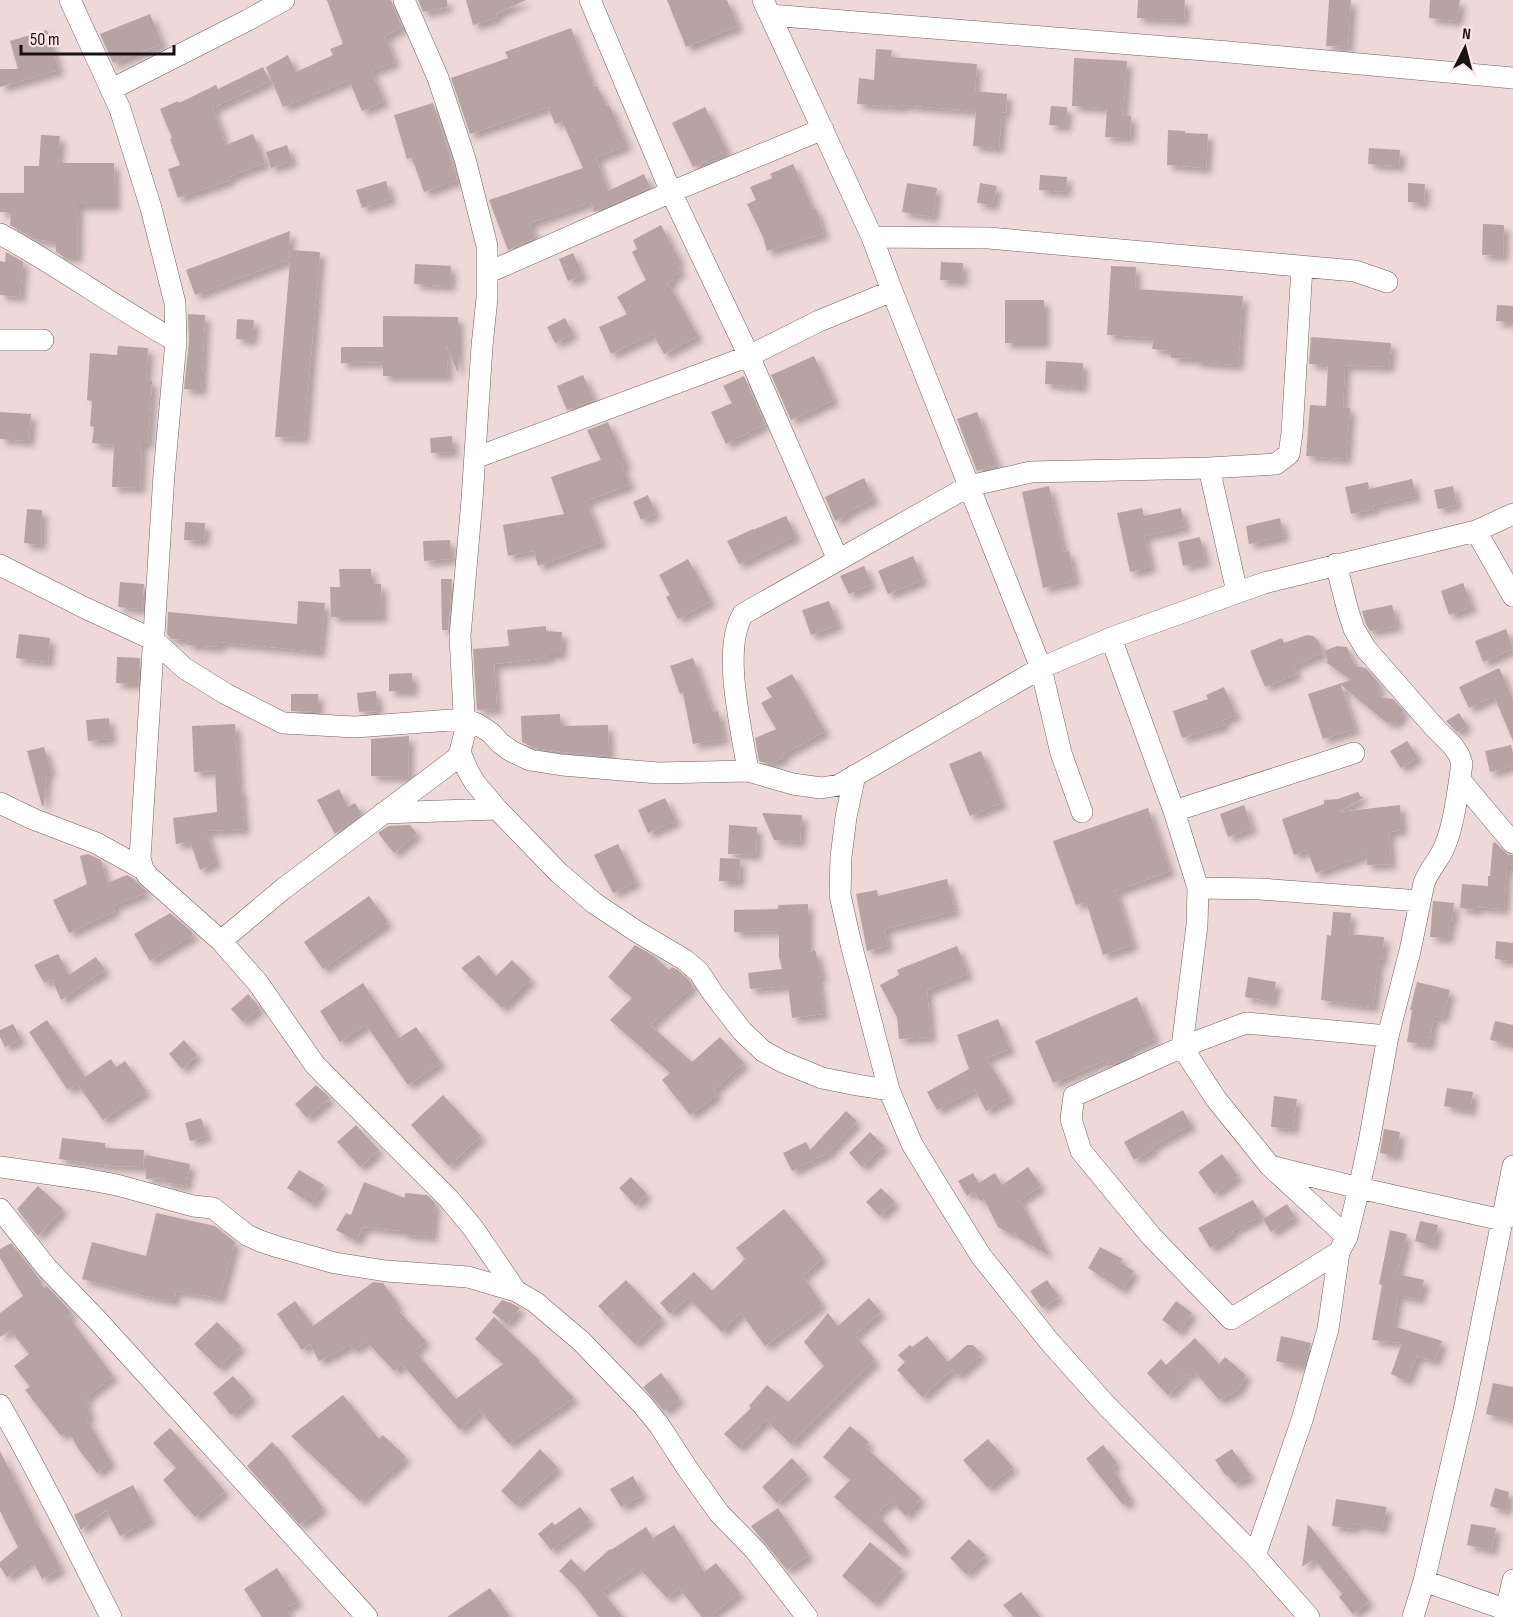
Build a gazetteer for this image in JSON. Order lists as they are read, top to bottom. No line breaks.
{"scale_bar":"50 m","north":"top"}
